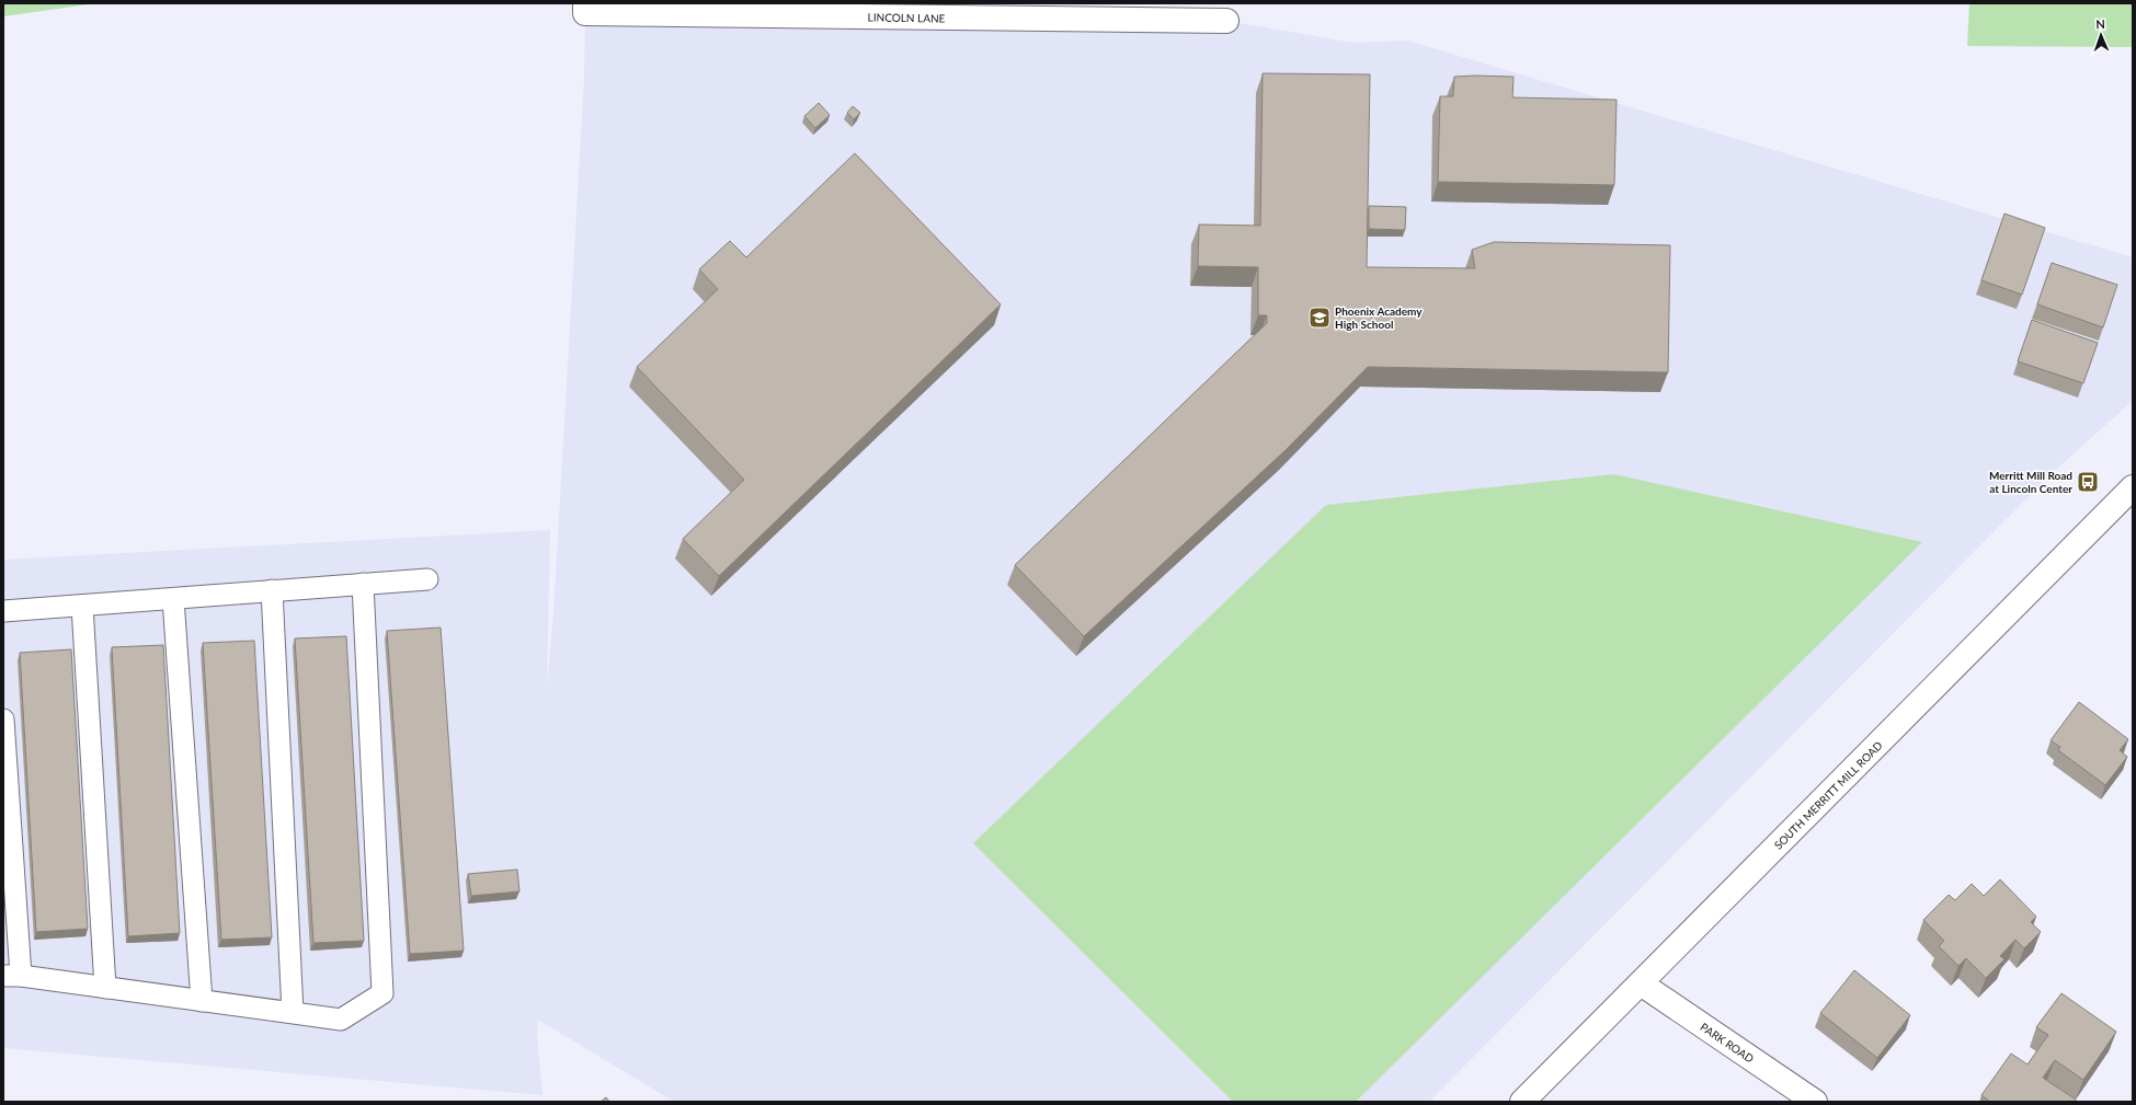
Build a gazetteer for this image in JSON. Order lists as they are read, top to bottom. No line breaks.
{"streets":{"street":["LINCOLN LANE","SOUTH MERRITT MILL ROAD","PARK ROAD"]},"crossings":[["SOUTH MERRITT MILL ROAD","PARK ROAD"]],"places":{"school or university":["Phoenix Academy High School"],"bus stop":["Merritt Mill Road at Lincoln Center"]},"north":"top"}
